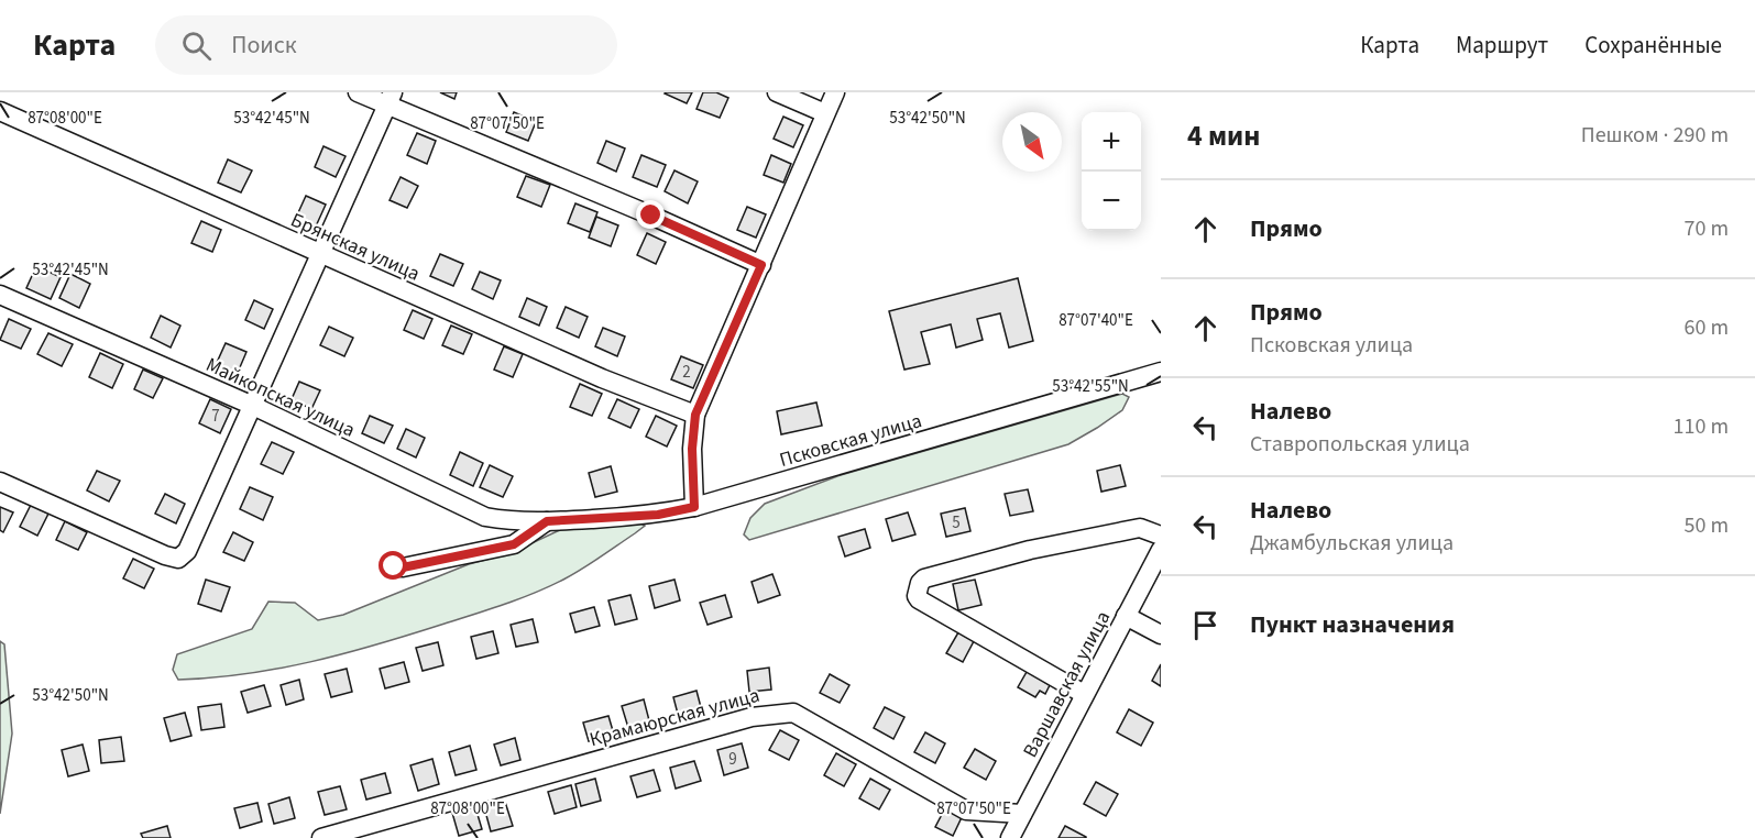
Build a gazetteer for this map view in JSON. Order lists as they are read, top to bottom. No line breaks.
{"streets":{"street":["Брянская улица","Майкопская улица","Псковская улица","Варшавская улица","Крамаюрская улица"]},"crossings":[["Майкопская улица","Псковская улица"],["Варшавская улица","Крамаюрская улица"]],"house_numbers":["2","7","5","9"],"north":"bottom right","page":{"header":"Карта","search":"Поиск","nav":["Карта","Маршрут","Сохранённые"],"heading":["4 мин","Пешком · 290 m"],"map_buttons":["+","−"],"list":[["Прямо","70 m"],["Прямо","Псковская улица","60 m"],["Налево","Ставропольская улица","110 m"],["Налево","Джамбульская улица","50 m"],"Пункт назначения"]},"coordinates":["87°08'00\"E","53°42'45\"N","53°42'50\"N","87°07'50\"E","87°07'40\"E","53°42'55\"N"]}
